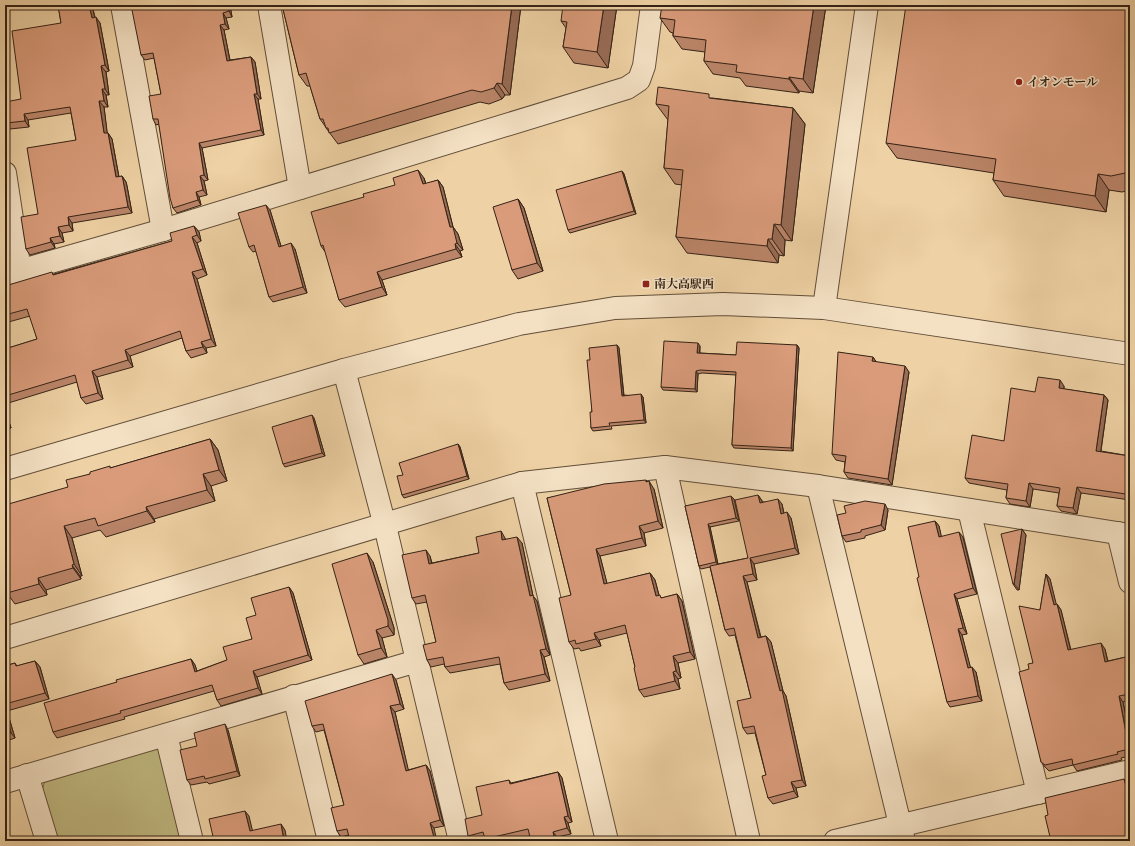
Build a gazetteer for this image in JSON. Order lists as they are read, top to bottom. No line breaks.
{"places":{"other":["イオンモール"],"transit":["南大高駅西"]}}
